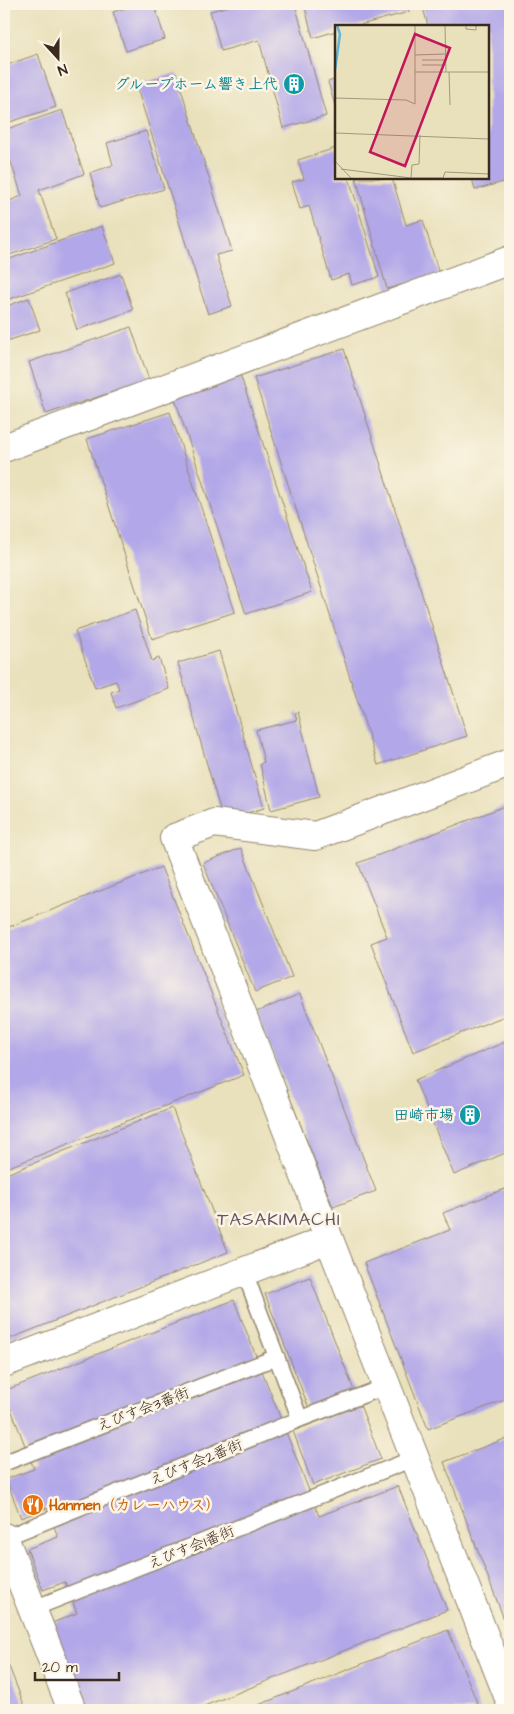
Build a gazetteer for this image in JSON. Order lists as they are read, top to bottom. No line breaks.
{"streets":{"lane":["えびす会3番街","えびす会2番街","えびす会1番街"]},"districts":["TASAKIMACHI"],"places":{"building":["グループホーム響き上代","田崎市場"],"restaurant":["Hanmen（カレーハウス）"]},"scale_bar":"20 m","north":"bottom"}
